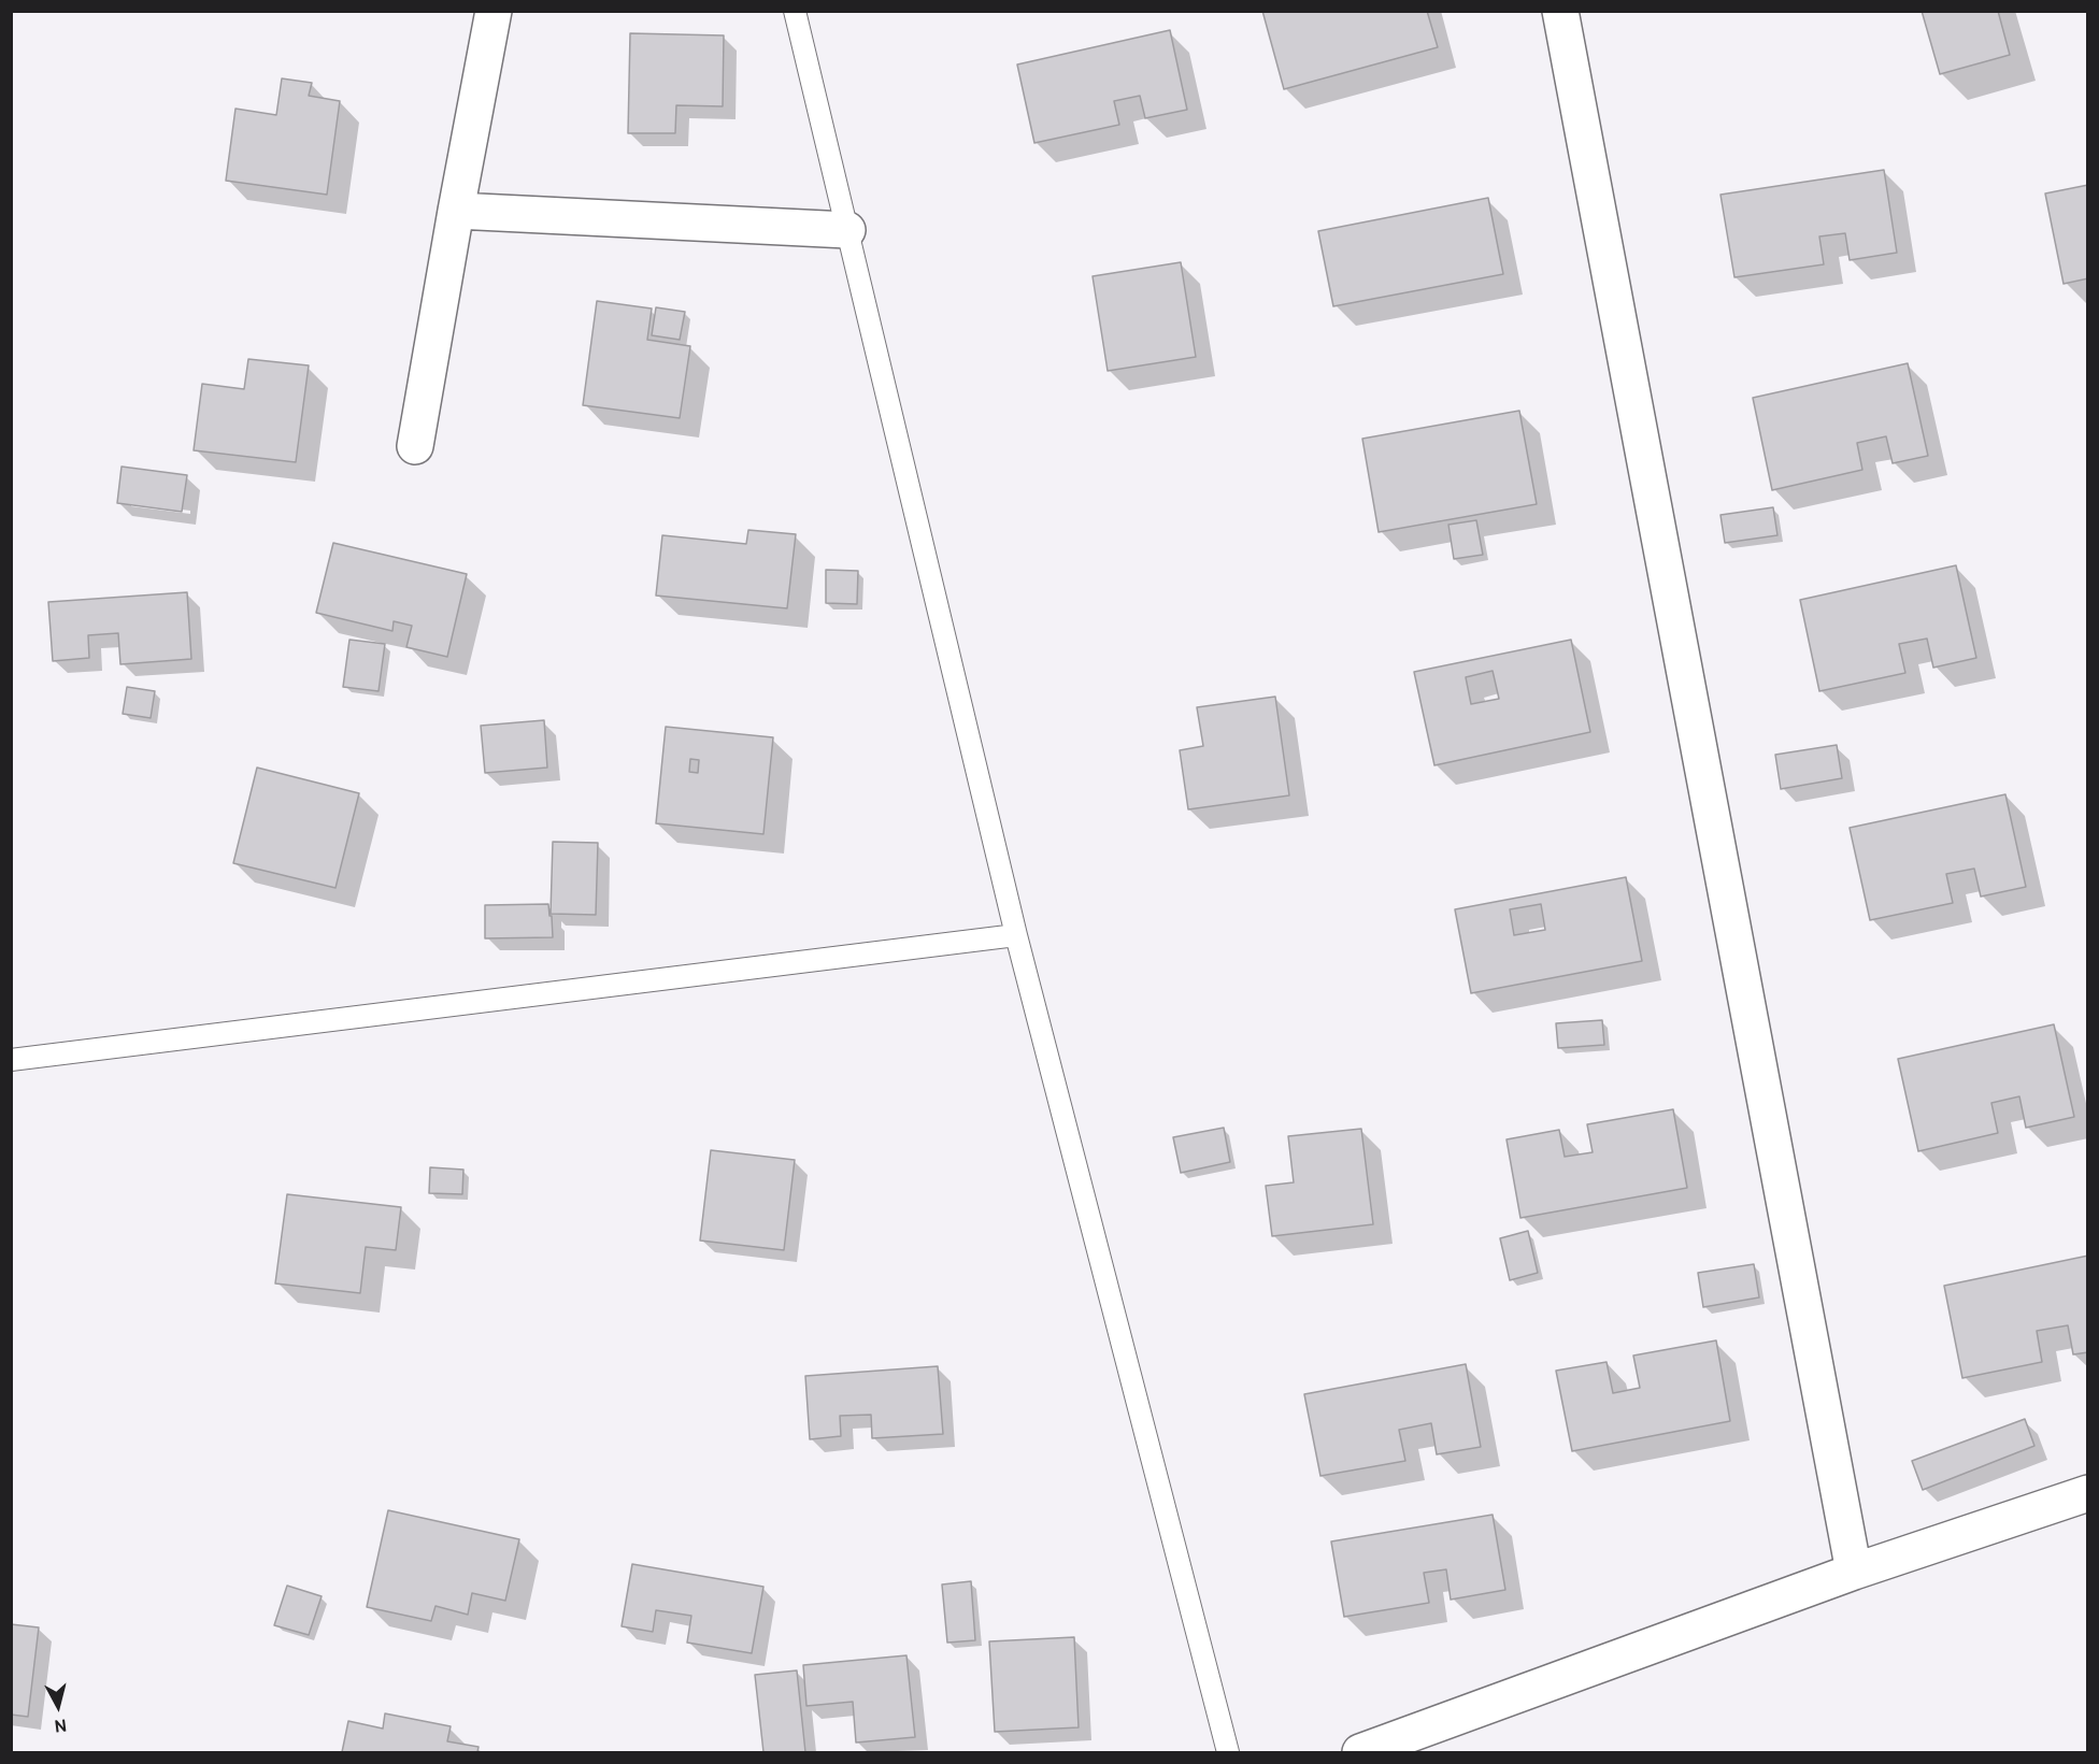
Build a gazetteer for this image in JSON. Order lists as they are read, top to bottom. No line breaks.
{"north":"bottom"}
